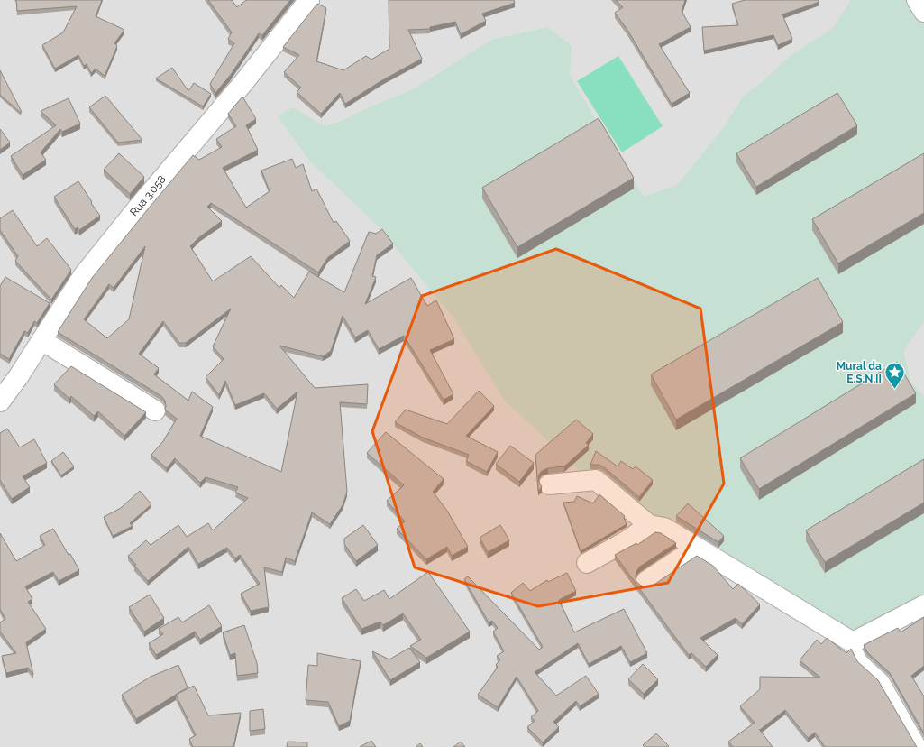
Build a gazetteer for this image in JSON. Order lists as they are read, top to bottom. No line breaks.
{"streets":{"street":["Rua 3.058"]},"places":{"place":["Mural da E.S.N.II"]}}
